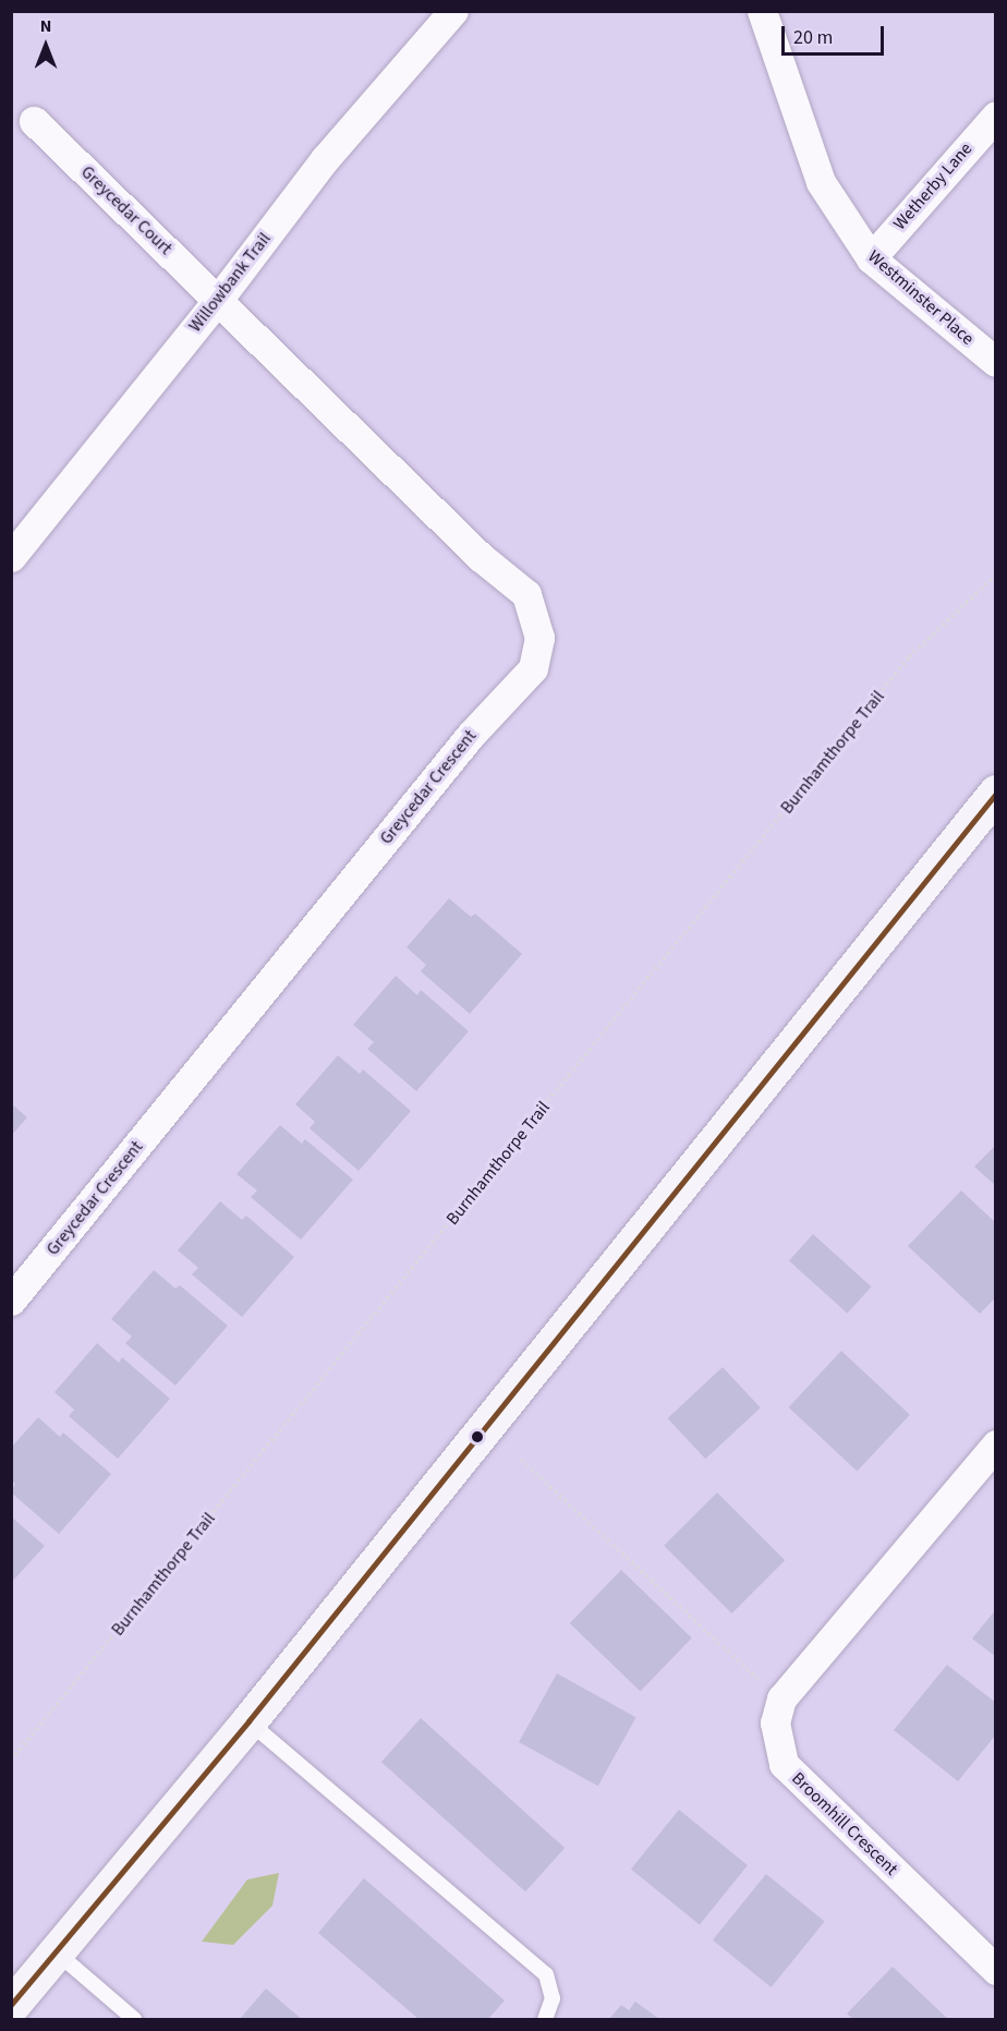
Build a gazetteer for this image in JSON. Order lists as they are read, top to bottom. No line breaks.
{"streets":{"street":["Wetherby Lane","Greycedar Court","Willowbank Trail","Westminster Place","Greycedar Crescent","Broomhill Crescent"],"path":["Burnhamthorpe Trail"]},"crossings":[["Wetherby Lane","Westminster Place"],["Greycedar Court","Willowbank Trail"],["Greycedar Court","Greycedar Crescent"],["Willowbank Trail","Greycedar Crescent"]],"scale_bar":"20 m","north":"top"}
